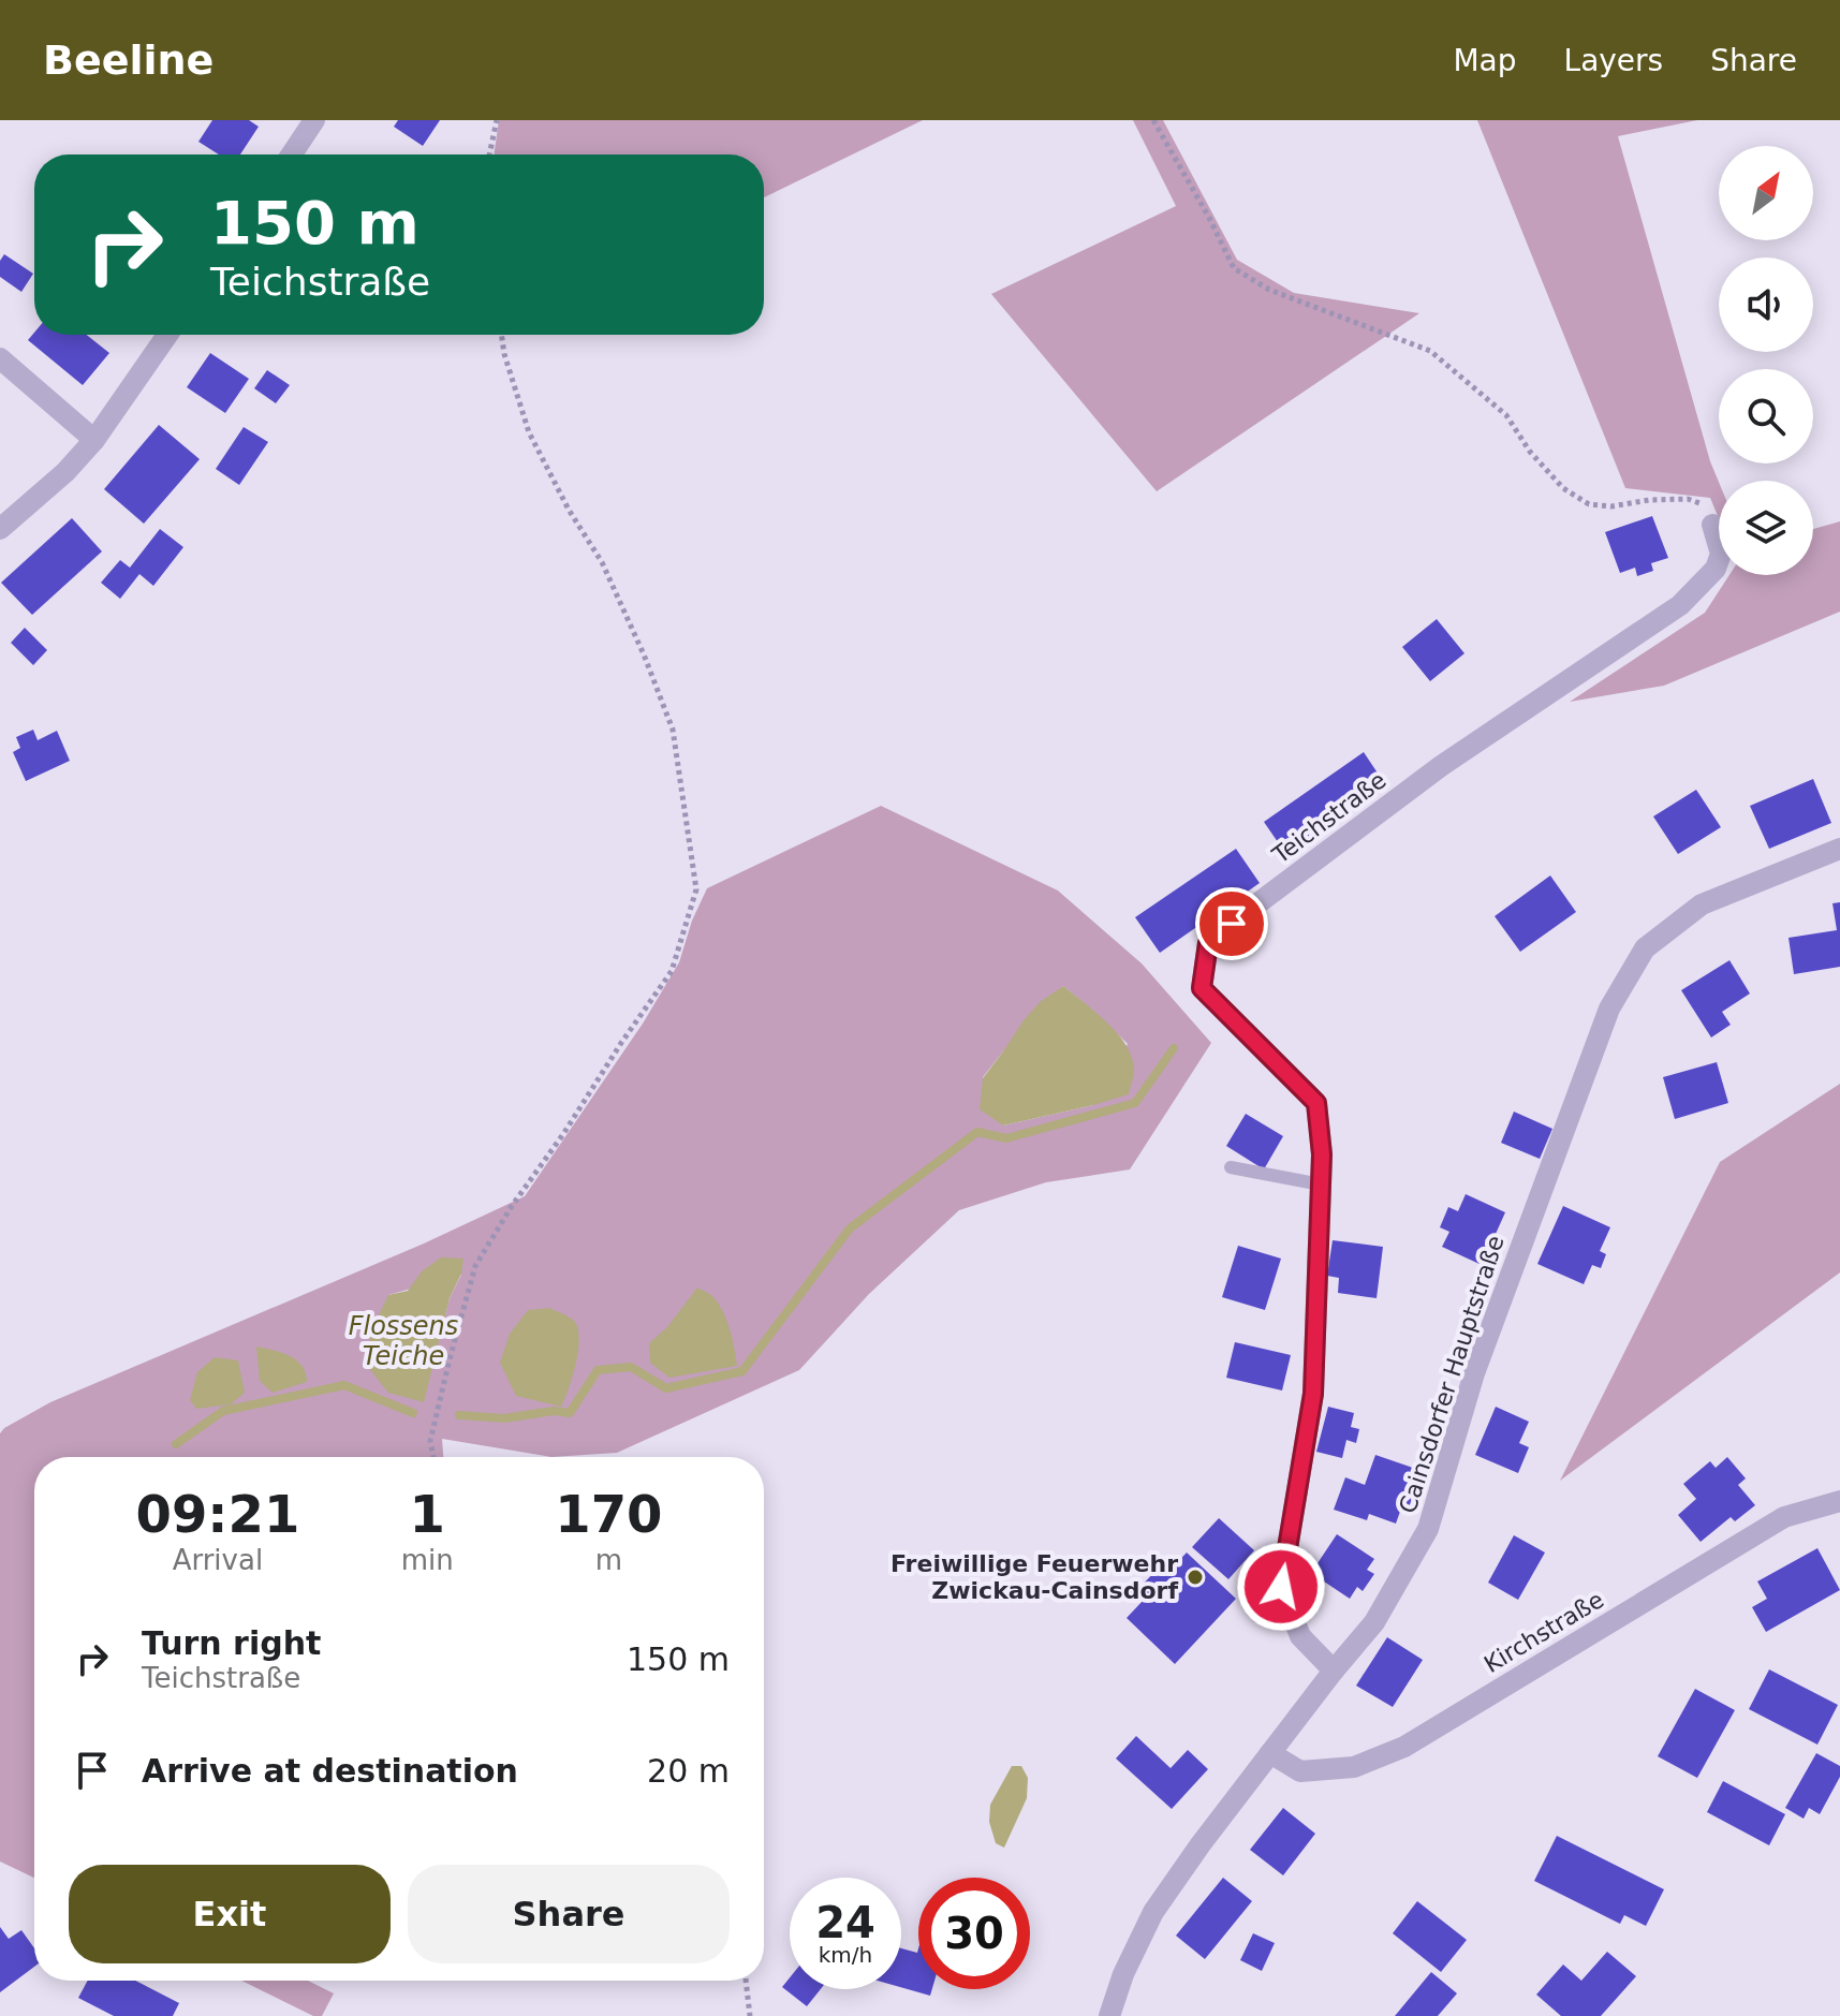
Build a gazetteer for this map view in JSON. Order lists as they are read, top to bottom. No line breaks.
{"streets":{"street":["Teichstraße","Cainsdorfer Hauptstraße","Kirchstraße"]},"crossings":[["Teichstraße","Cainsdorfer Hauptstraße"],["Cainsdorfer Hauptstraße","Kirchstraße"]],"water":["Flossens Teiche"],"places":["Freiwillige Feuerwehr Zwickau-Cainsdorf"],"north":"top right","page":{"header":"Beeline","nav":["Map","Layers","Share"],"turn":["150 m","Teichstraße"],"eta":["09:21","Arrival","1","min","170","m"],"list":[{"name":"Turn right","note":"Teichstraße","value":"150 m"},{"name":"Arrive at destination","value":"20 m"}],"buttons":["Exit","Share"],"speed":"24 km/h","limit":"30"}}
